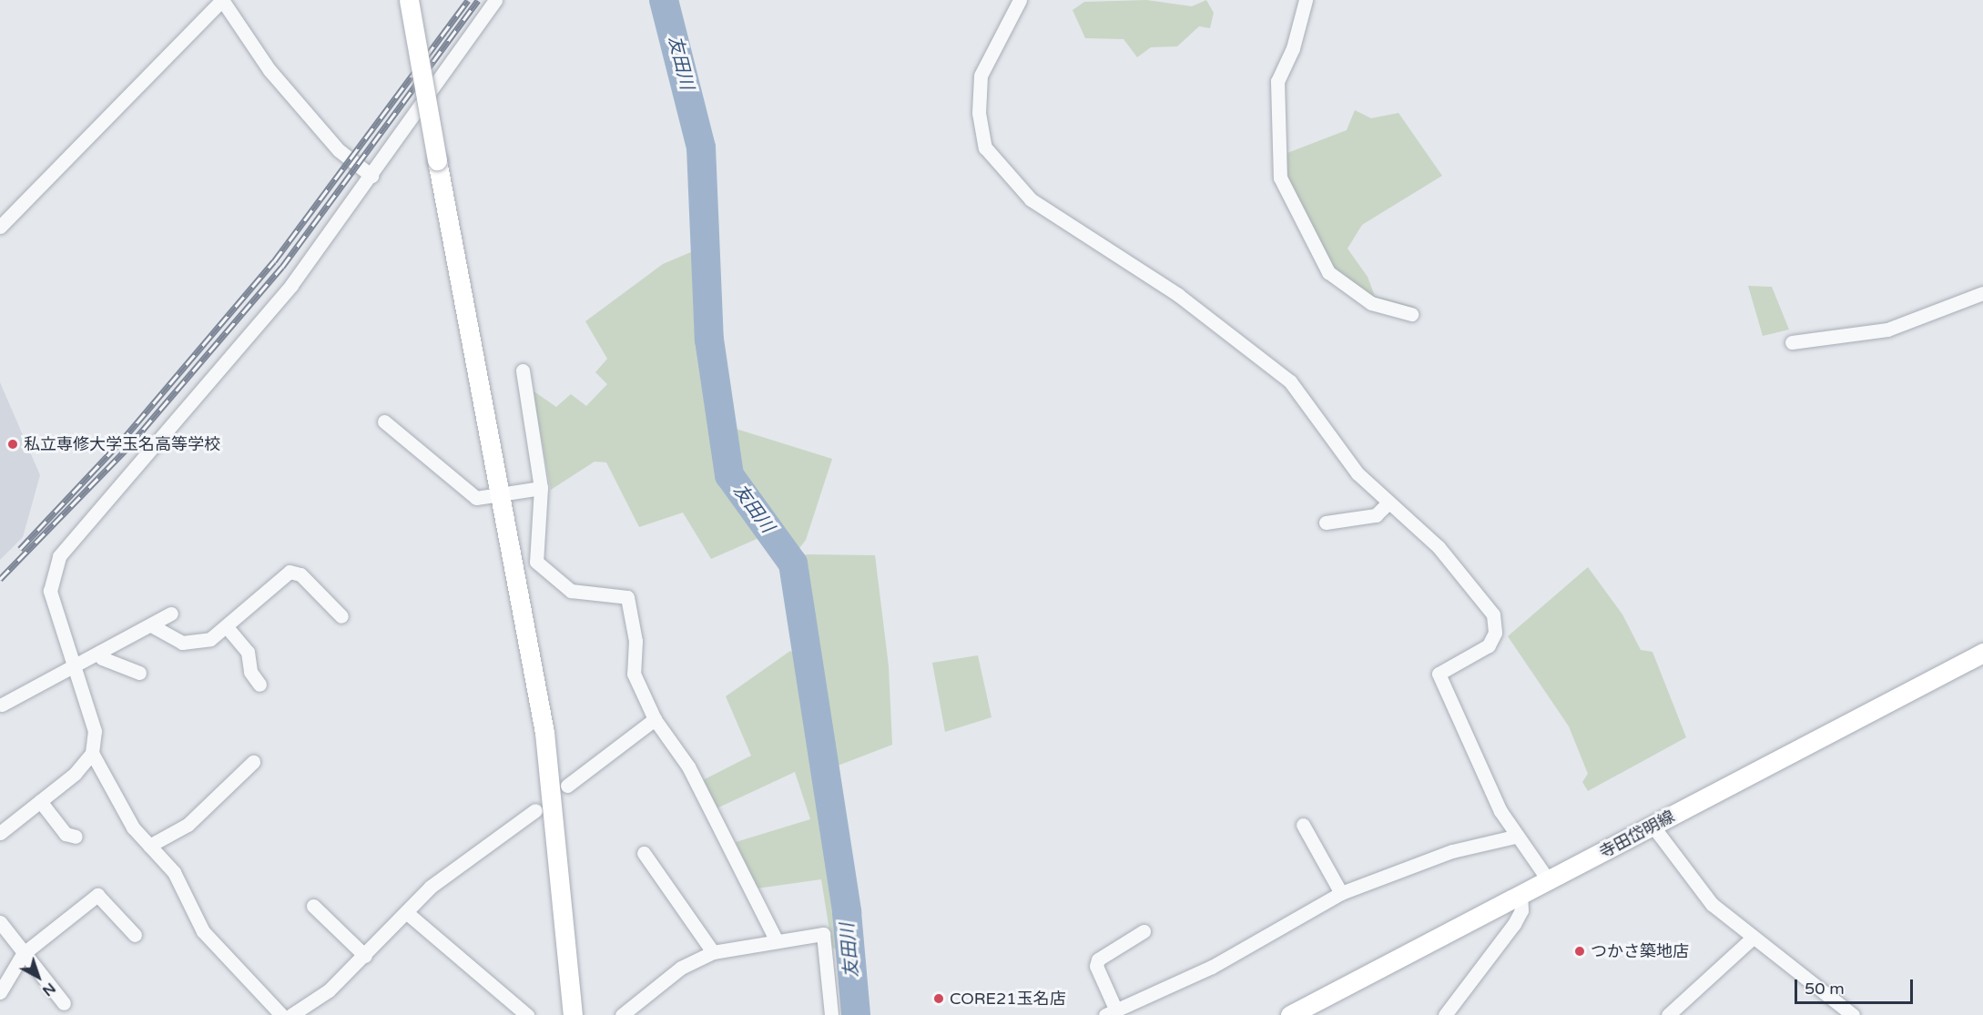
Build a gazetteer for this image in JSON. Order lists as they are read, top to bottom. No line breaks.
{"streets":{"street":["寺田岱明線"]},"water":["友田川"],"places":["私立専修大学玉名高等学校","つかさ築地店","CORE21玉名店"],"scale_bar":"50 m","north":"bottom right"}
